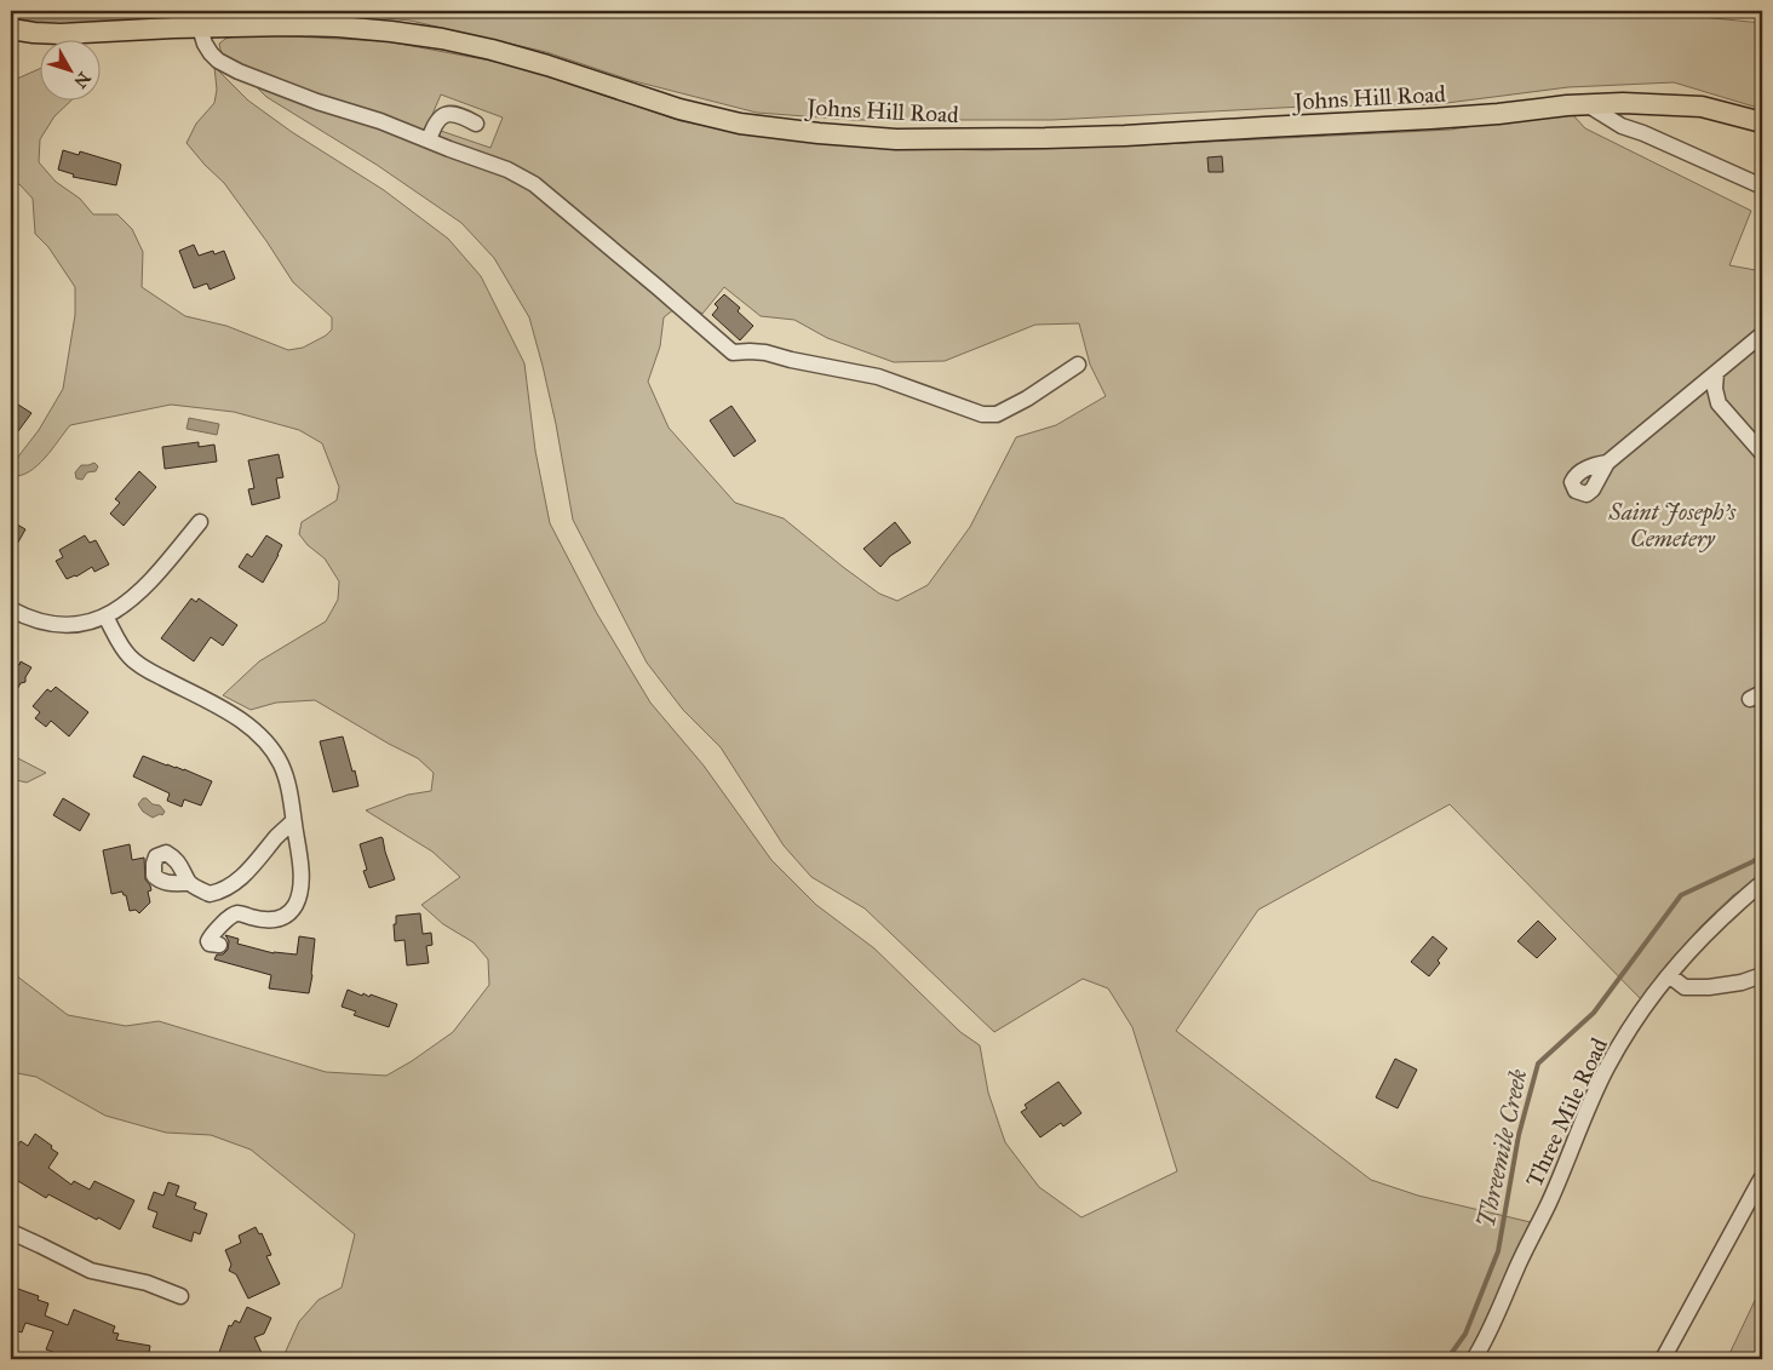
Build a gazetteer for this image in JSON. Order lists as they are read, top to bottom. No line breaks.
{"streets":{"main road":["Johns Hill Road"],"street":["Three Mile Road"]},"water":["Threemile Creek"],"parks":["Saint Joseph’s Cemetery"],"north":"bottom right"}
